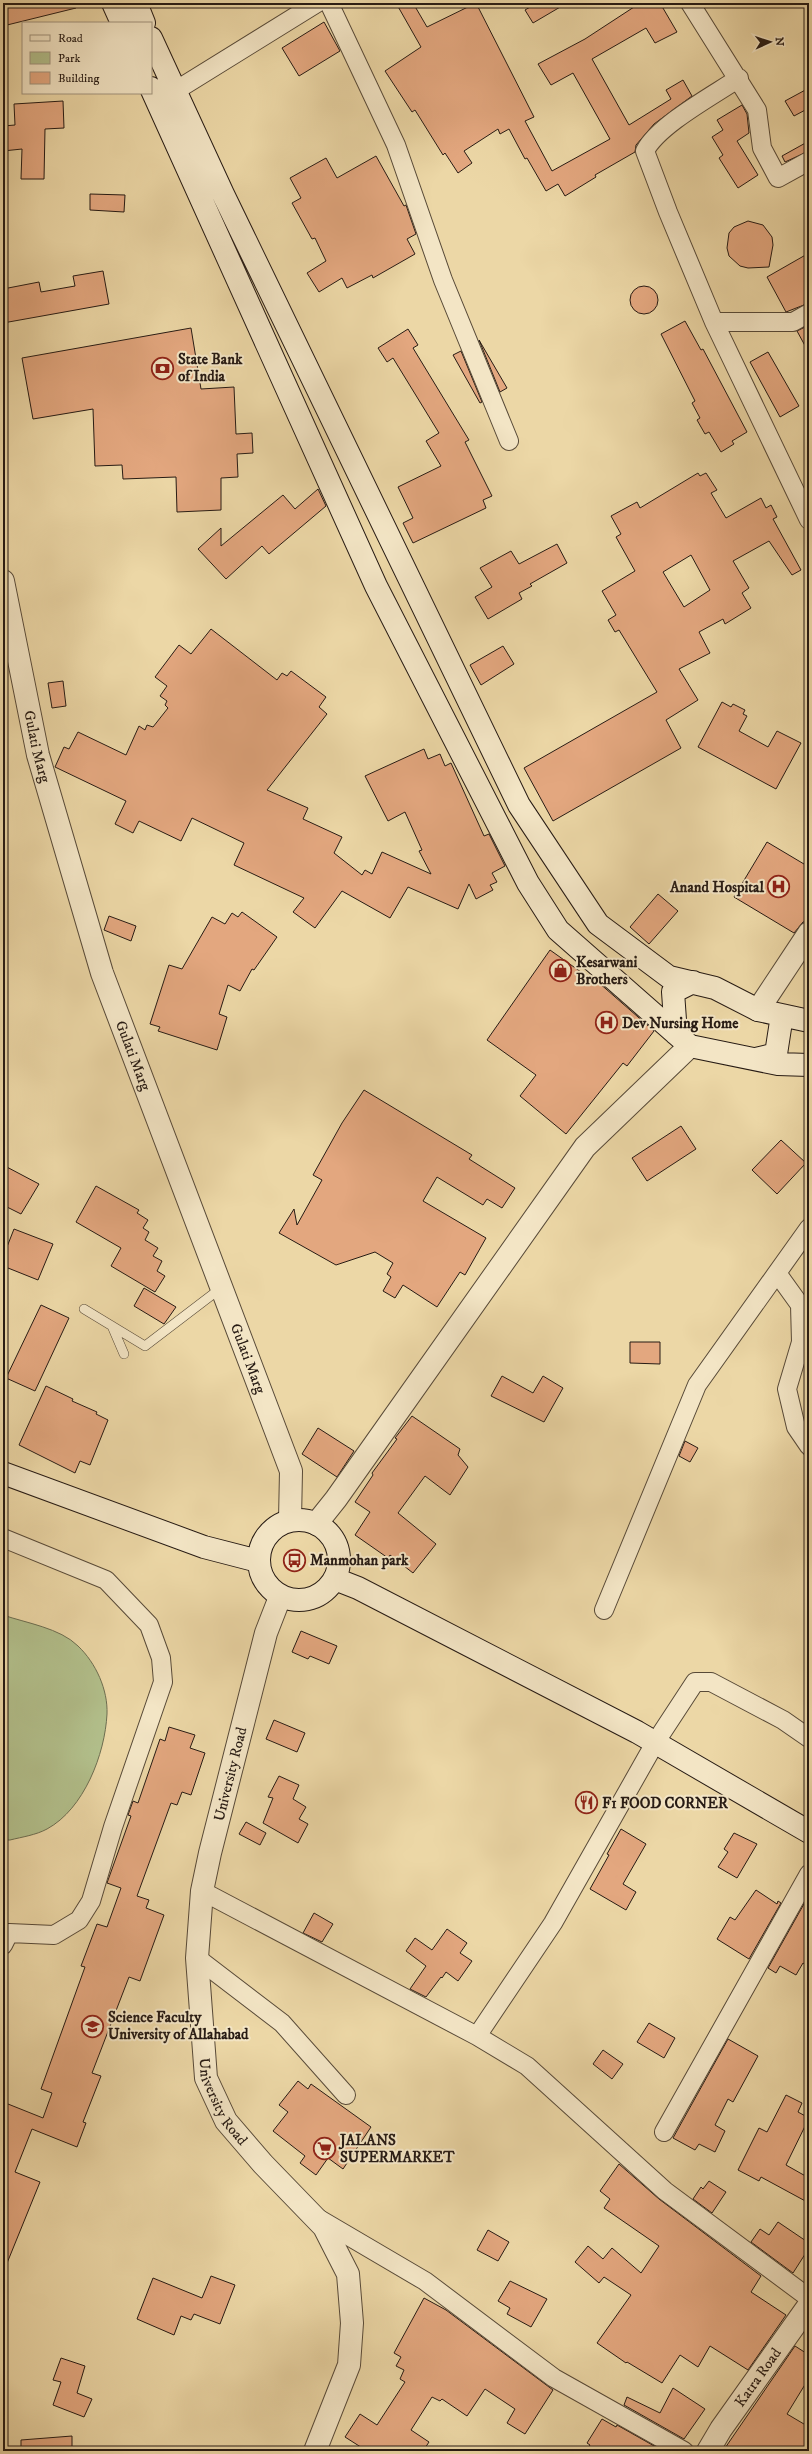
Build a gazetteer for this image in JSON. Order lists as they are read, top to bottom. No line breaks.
{"streets":{"main road":["Gulati Marg","University Road","Katra Road"]},"crossings":[["Gulati Marg","University Road"]],"places":{"bank":["State Bank of India"],"hospital":["Anand Hospital","Dev Nursing Home"],"shop":["Kesarwani Brothers"],"bus stop":["Manmohan park"],"restaurant":["F1 FOOD CORNER"],"school or university":["Science Faculty University of Allahabad"],"supermarket":["JALANS SUPERMARKET"]},"legend":["Road","Park","Building"],"north":"right"}
